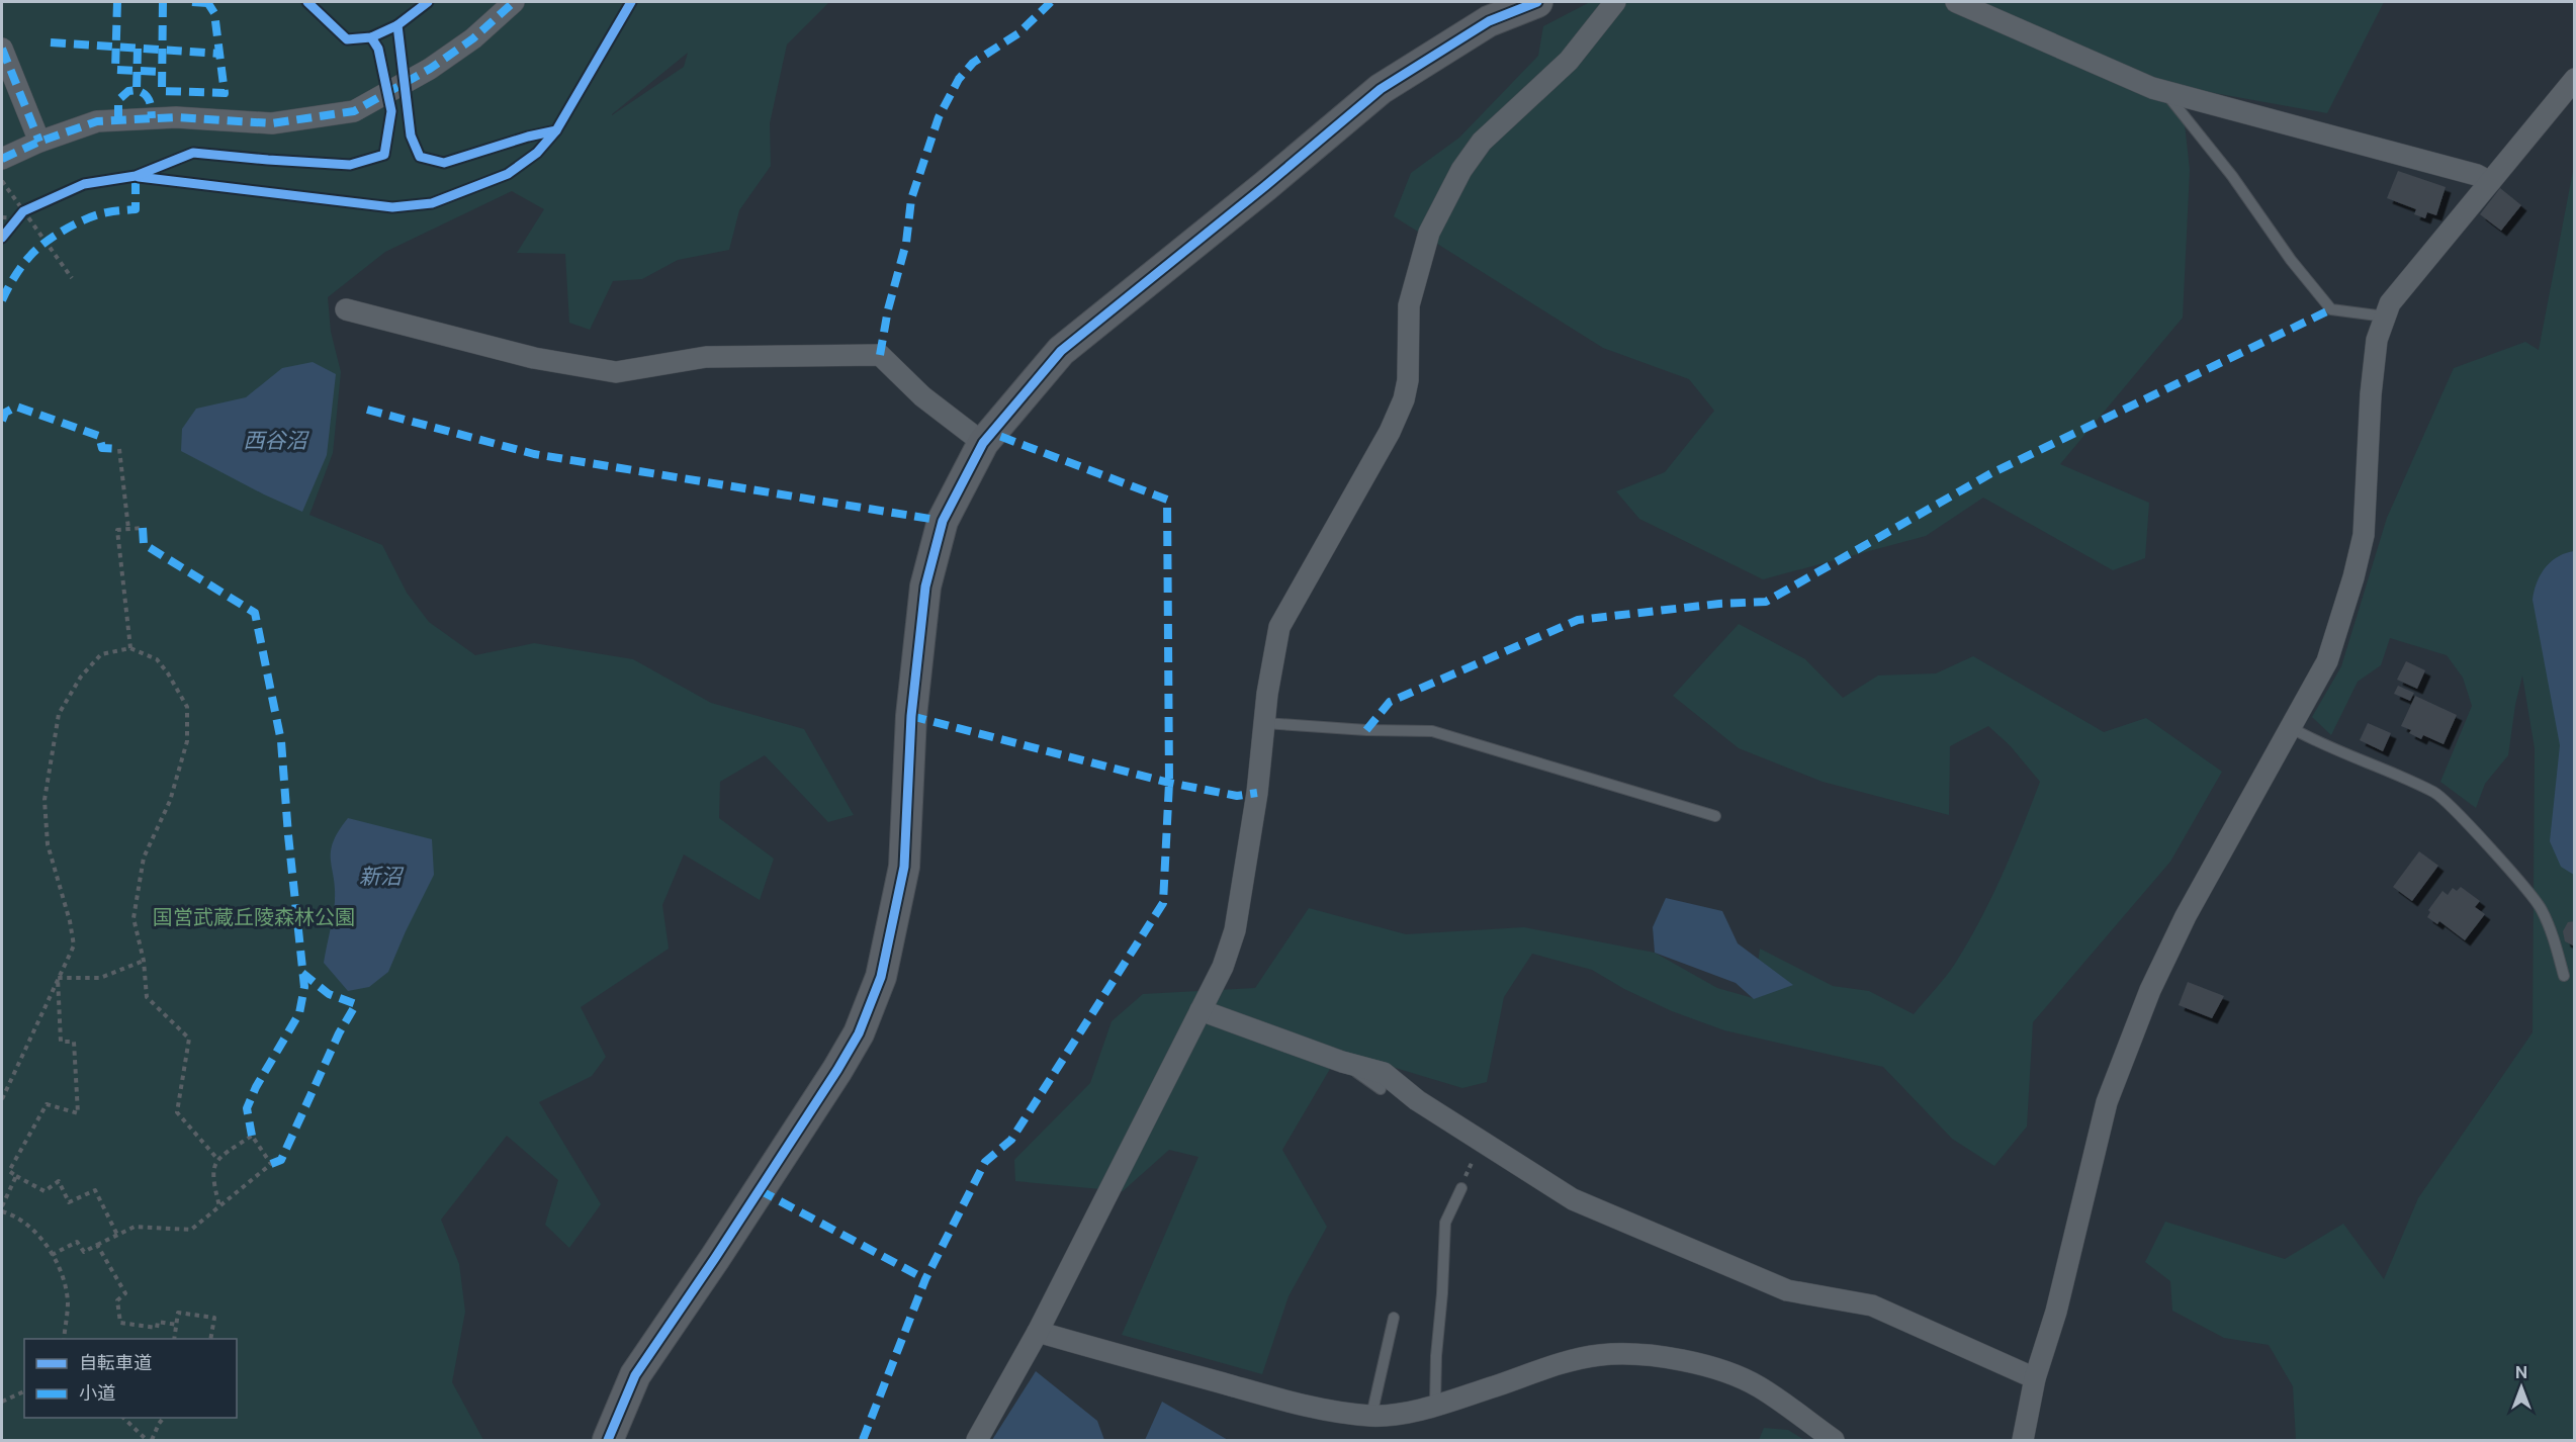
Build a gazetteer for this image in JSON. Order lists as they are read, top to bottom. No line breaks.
{"water":["西谷沼","新沼"],"parks":["国営武蔵丘陵森林公園"],"legend":["自転車道","小道"],"north":"top"}
